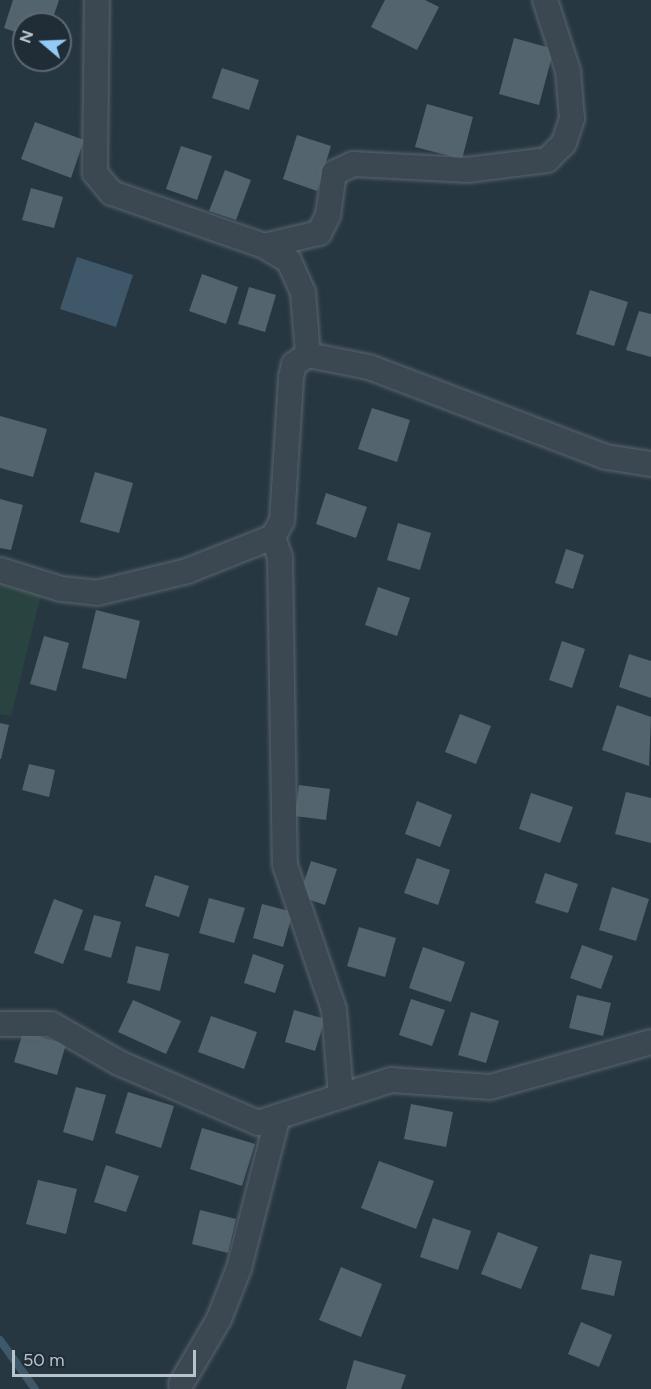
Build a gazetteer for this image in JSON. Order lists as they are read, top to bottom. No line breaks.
{"scale_bar":"50 m","north":"left"}
